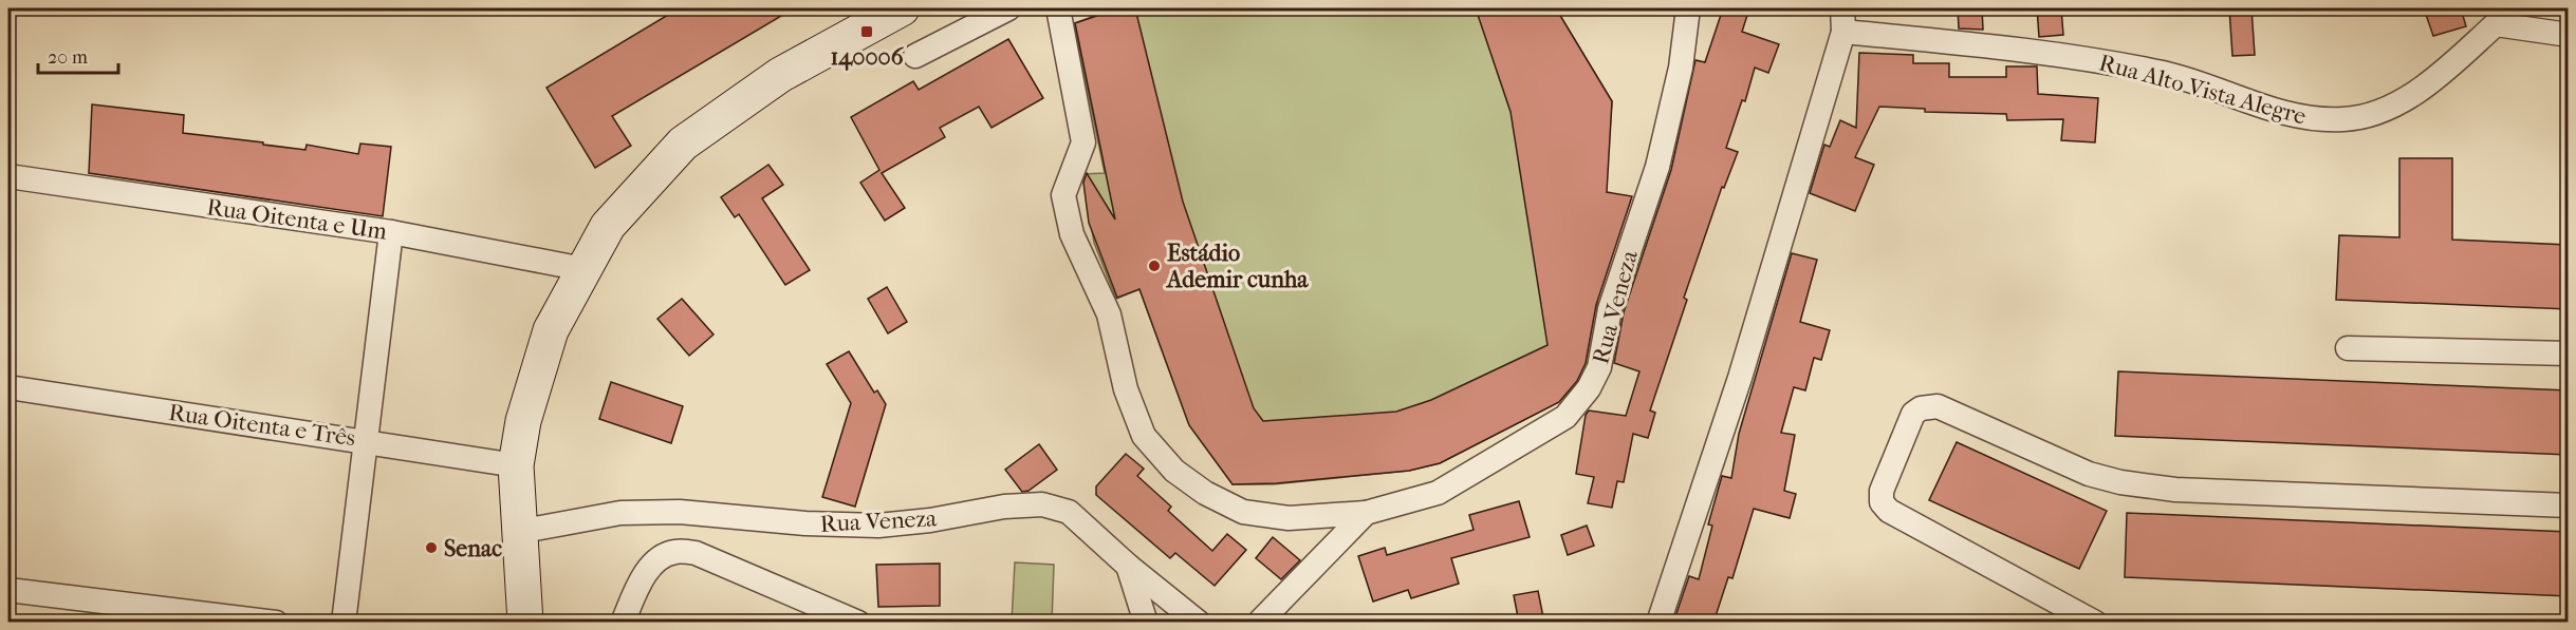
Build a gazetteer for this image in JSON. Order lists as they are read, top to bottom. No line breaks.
{"streets":{"street":["Rua Alto Vista Alegre","Rua Oitenta e Um","Rua Veneza","Rua Oitenta e Três"]},"places":{"transit":["140006"],"other":["Estádio Ademir cunha","Senac"]},"scale_bar":"20 m"}
